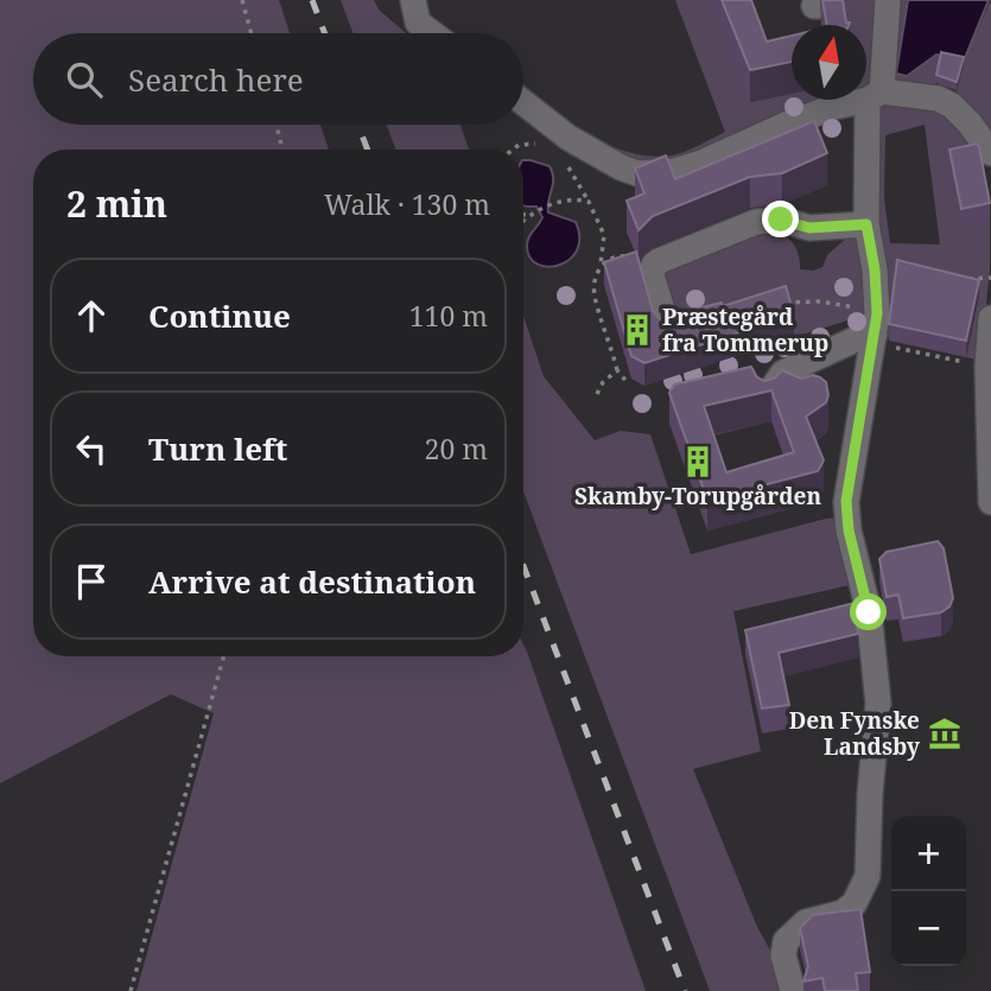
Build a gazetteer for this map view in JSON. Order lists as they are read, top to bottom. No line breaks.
{"places":{"building":["Præstegård fra Tommerup","Skamby-Torupgården"],"museum":["Den Fynske Landsby"]},"north":"top","page":{"search":"Search here","heading":["2 min","Walk · 130 m"],"list":[["Continue","110 m"],["Turn left","20 m"],"Arrive at destination"],"map_buttons":["+","−"]}}
